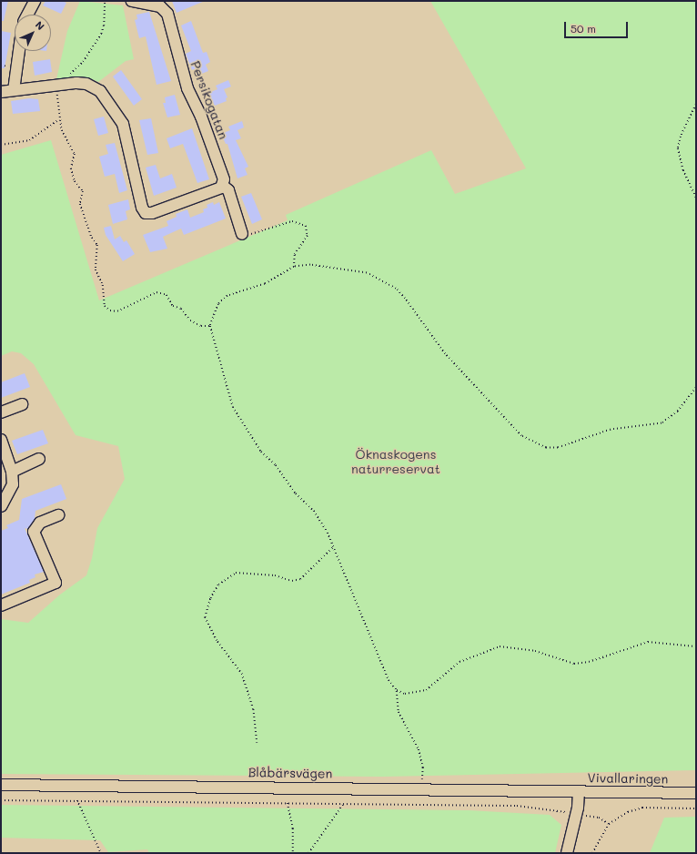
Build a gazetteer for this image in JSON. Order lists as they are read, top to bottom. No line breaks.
{"streets":{"street":["Persikogatan","Blåbärsvägen","Vivallaringen"]},"crossings":[["Blåbärsvägen","Vivallaringen"]],"parks":["Öknaskogens naturreservat"],"scale_bar":"50 m","north":"top right"}
